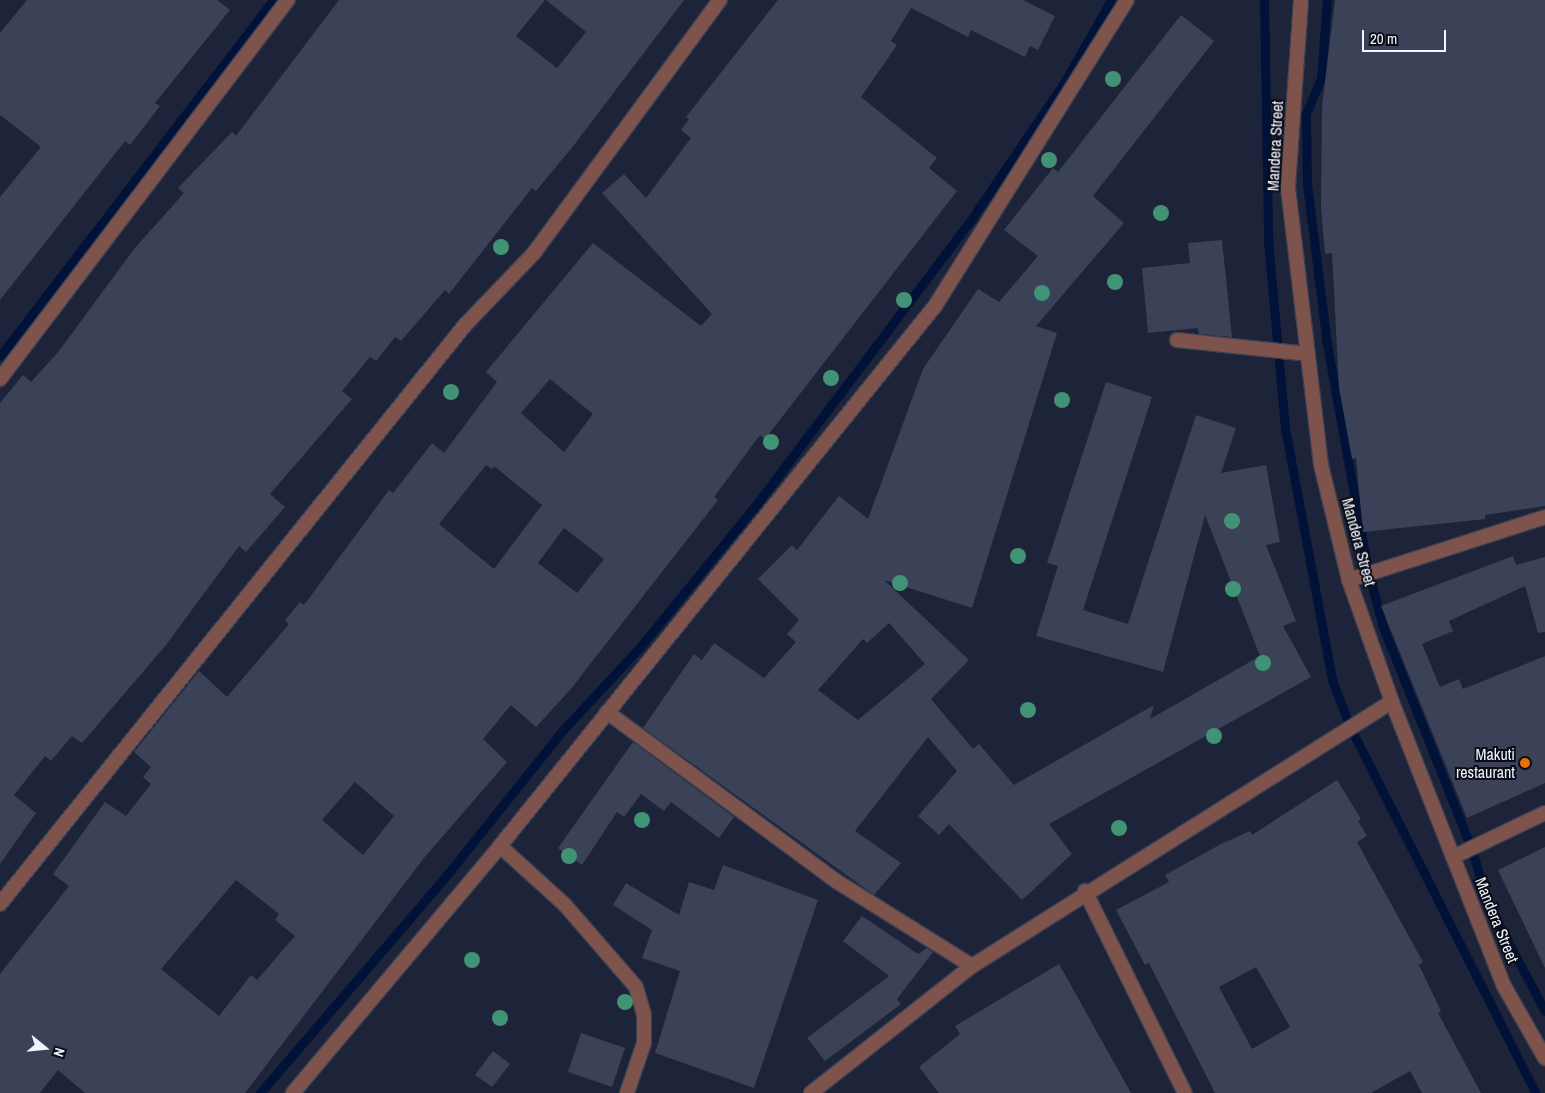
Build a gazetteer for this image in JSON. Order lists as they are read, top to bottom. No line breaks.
{"streets":{"street":["Mandera Street"]},"places":["Makuti restaurant"],"scale_bar":"20 m","north":"right"}
